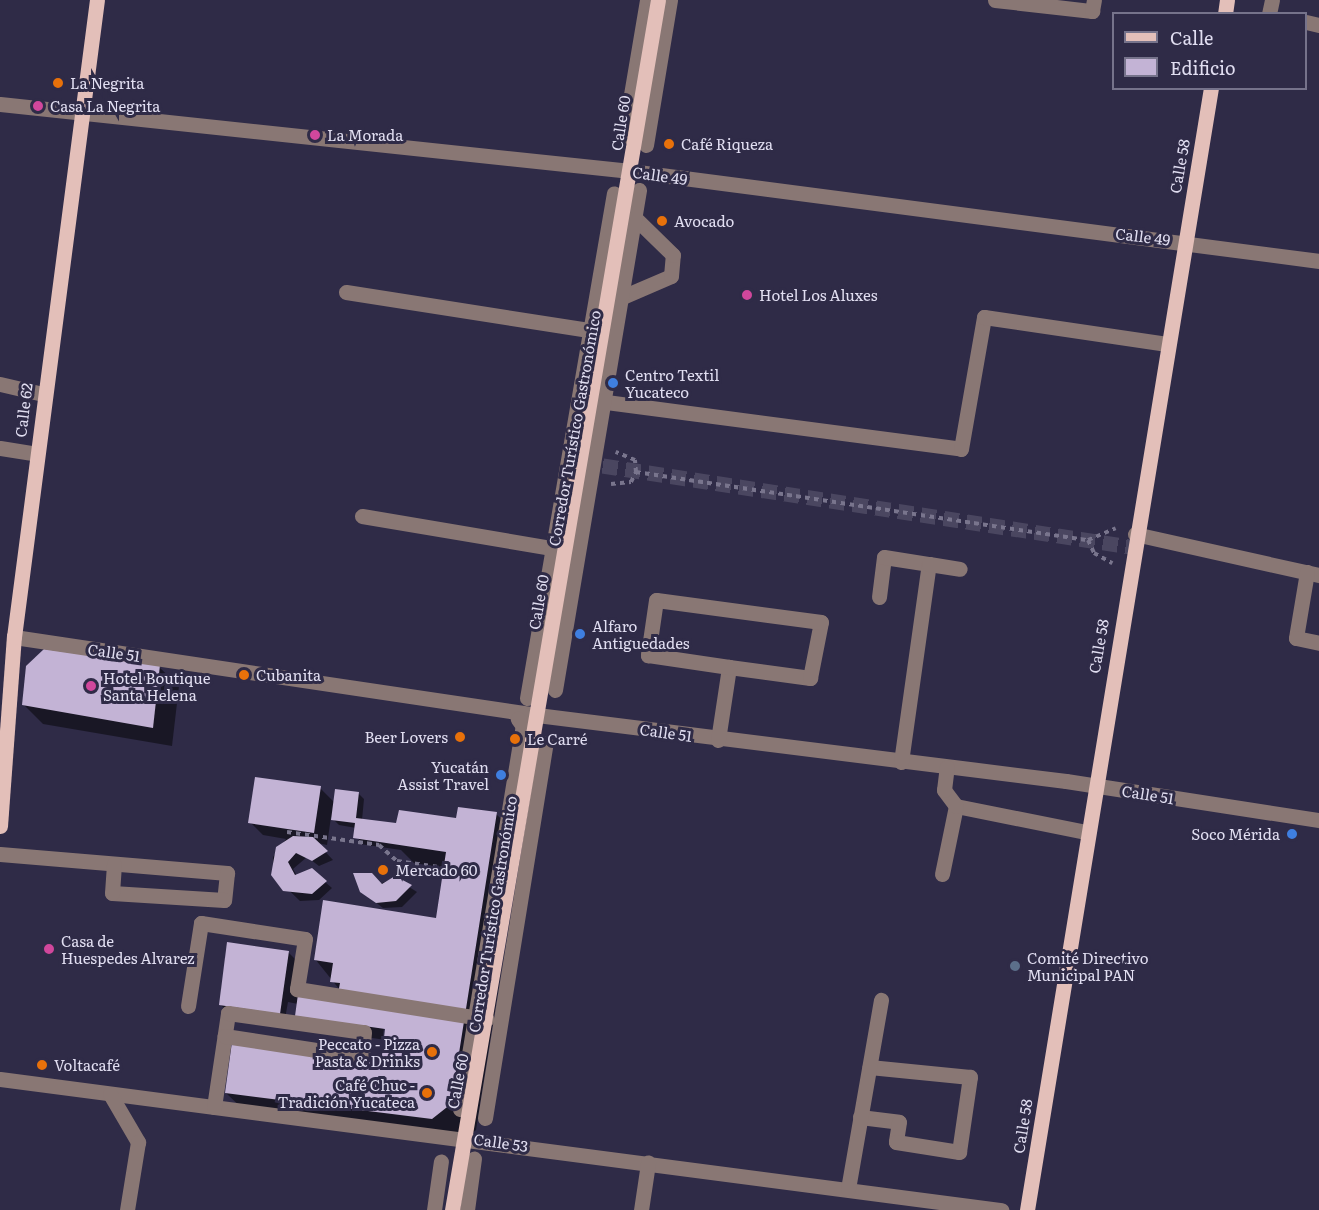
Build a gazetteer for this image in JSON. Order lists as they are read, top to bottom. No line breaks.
{"streets":{"main road":["Calle 60","Calle 58","Calle 62"],"street":["Calle 49","Corredor Turístico Gastronómico","Calle 51","Calle 53"]},"crossings":[["Calle 60","Calle 49"],["Calle 60","Corredor Turístico Gastronómico"],["Calle 60","Calle 51"],["Calle 60","Calle 53"],["Calle 58","Calle 49"],["Calle 58","Calle 51"],["Calle 49","Calle 62"],["Calle 62","Calle 51"]],"places":["La Negrita","Casa La Negrita","La Morada","Café Riqueza","Avocado","Hotel Los Aluxes","Centro Textil Yucateco","Alfaro Antiguedades","Cubanita","Hotel Boutique Santa Helena","Beer Lovers","Le Carré","Yucatán Assist Travel","Soco Mérida","Mercado 60","Casa de Huespedes Alvarez","Comité Directivo Municipal PAN","Peccato - Pizza Pasta & Drinks","Voltacafé","Café Chuc - Tradición Yucateca"],"legend":["Calle","Edificio"]}
